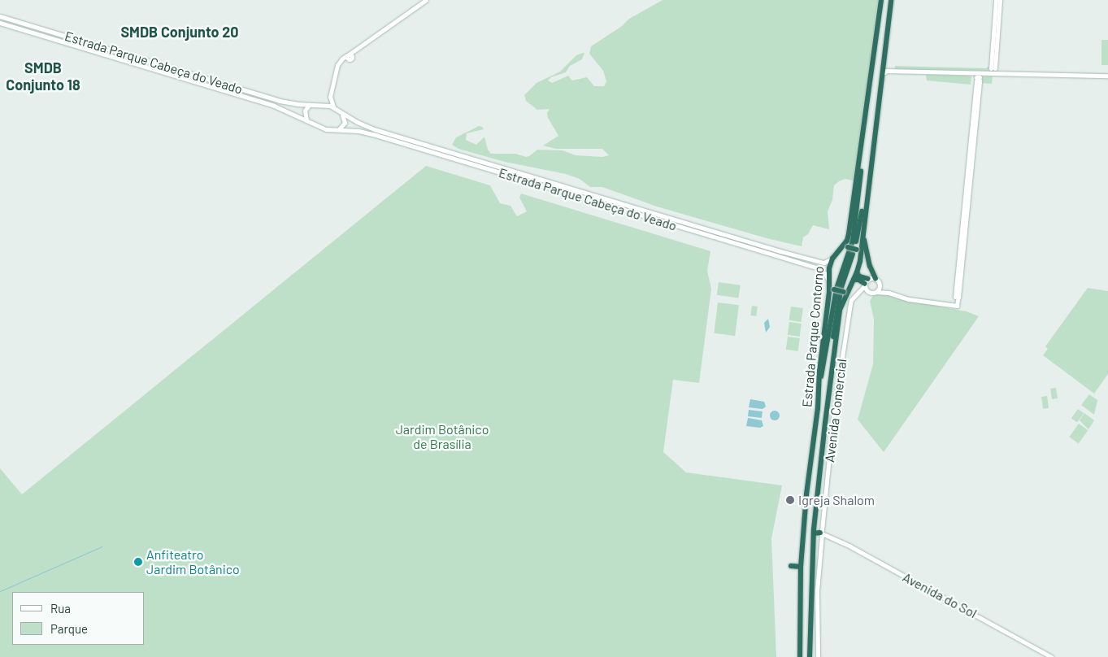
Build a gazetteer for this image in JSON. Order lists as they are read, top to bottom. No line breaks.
{"streets":{"highway":["Estrada Parque Contorno"],"main road":["Estrada Parque Cabeça do Veado","Avenida Comercial","Avenida do Sol"]},"crossings":[["Estrada Parque Cabeça do Veado","Estrada Parque Contorno"],["Estrada Parque Contorno","Avenida Comercial"],["Avenida Comercial","Avenida do Sol"]],"districts":["SMDB Conjunto 20","SMDB Conjunto 18"],"parks":["Jardim Botânico de Brasília"],"places":["Igreja Shalom","Anfiteatro Jardim Botânico"],"legend":["Rua","Parque"]}
